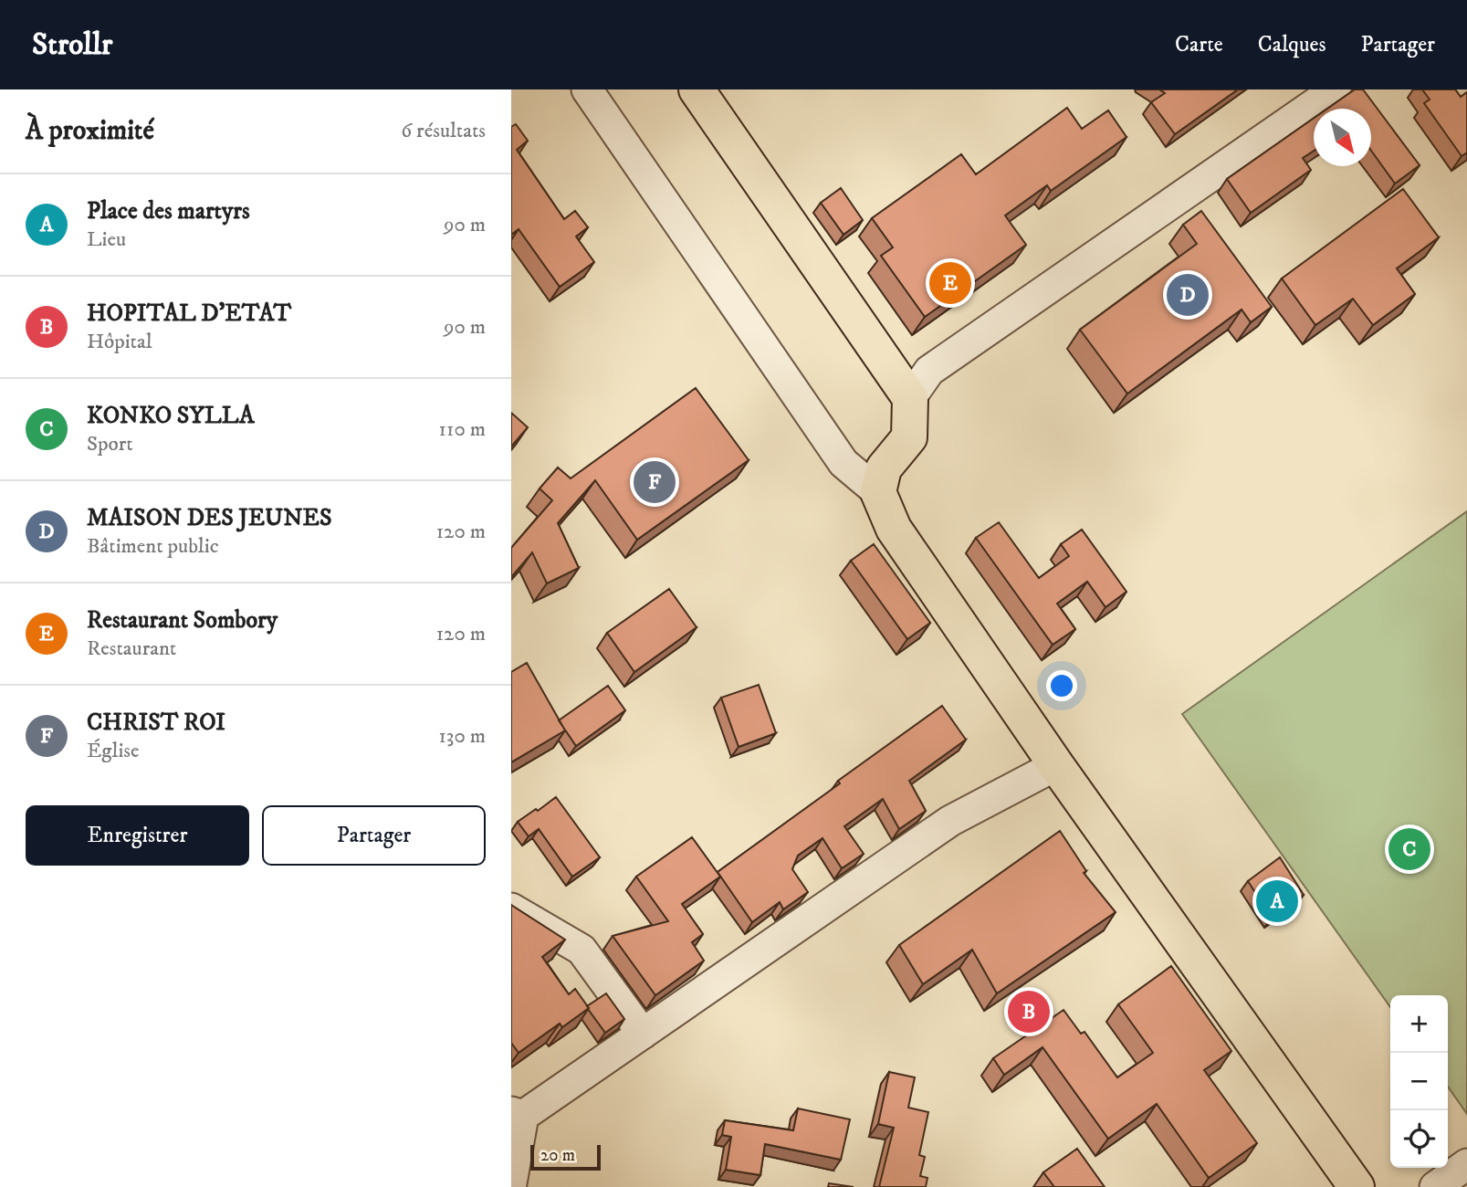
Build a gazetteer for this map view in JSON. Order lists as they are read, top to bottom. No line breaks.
{"scale_bar":"20 m","north":"bottom right","page":{"header":"Strollr","nav":["Carte","Calques","Partager"],"heading":["À proximité","6 résultats"],"list":[{"mark":"A","name":"Place des martyrs","note":"Lieu","value":"90 m"},{"mark":"B","name":"HOPITAL D'ETAT","note":"Hôpital","value":"90 m"},{"mark":"C","name":"KONKO SYLLA","note":"Sport","value":"110 m"},{"mark":"D","name":"MAISON DES JEUNES","note":"Bâtiment public","value":"120 m"},{"mark":"E","name":"Restaurant Sombory","note":"Restaurant","value":"120 m"},{"mark":"F","name":"CHRIST ROI","note":"Église","value":"130 m"}],"pins":["E","D","F","C","A","B"],"buttons":["Enregistrer","Partager"],"map_buttons":["+","−"],"scale":"20 m"}}
